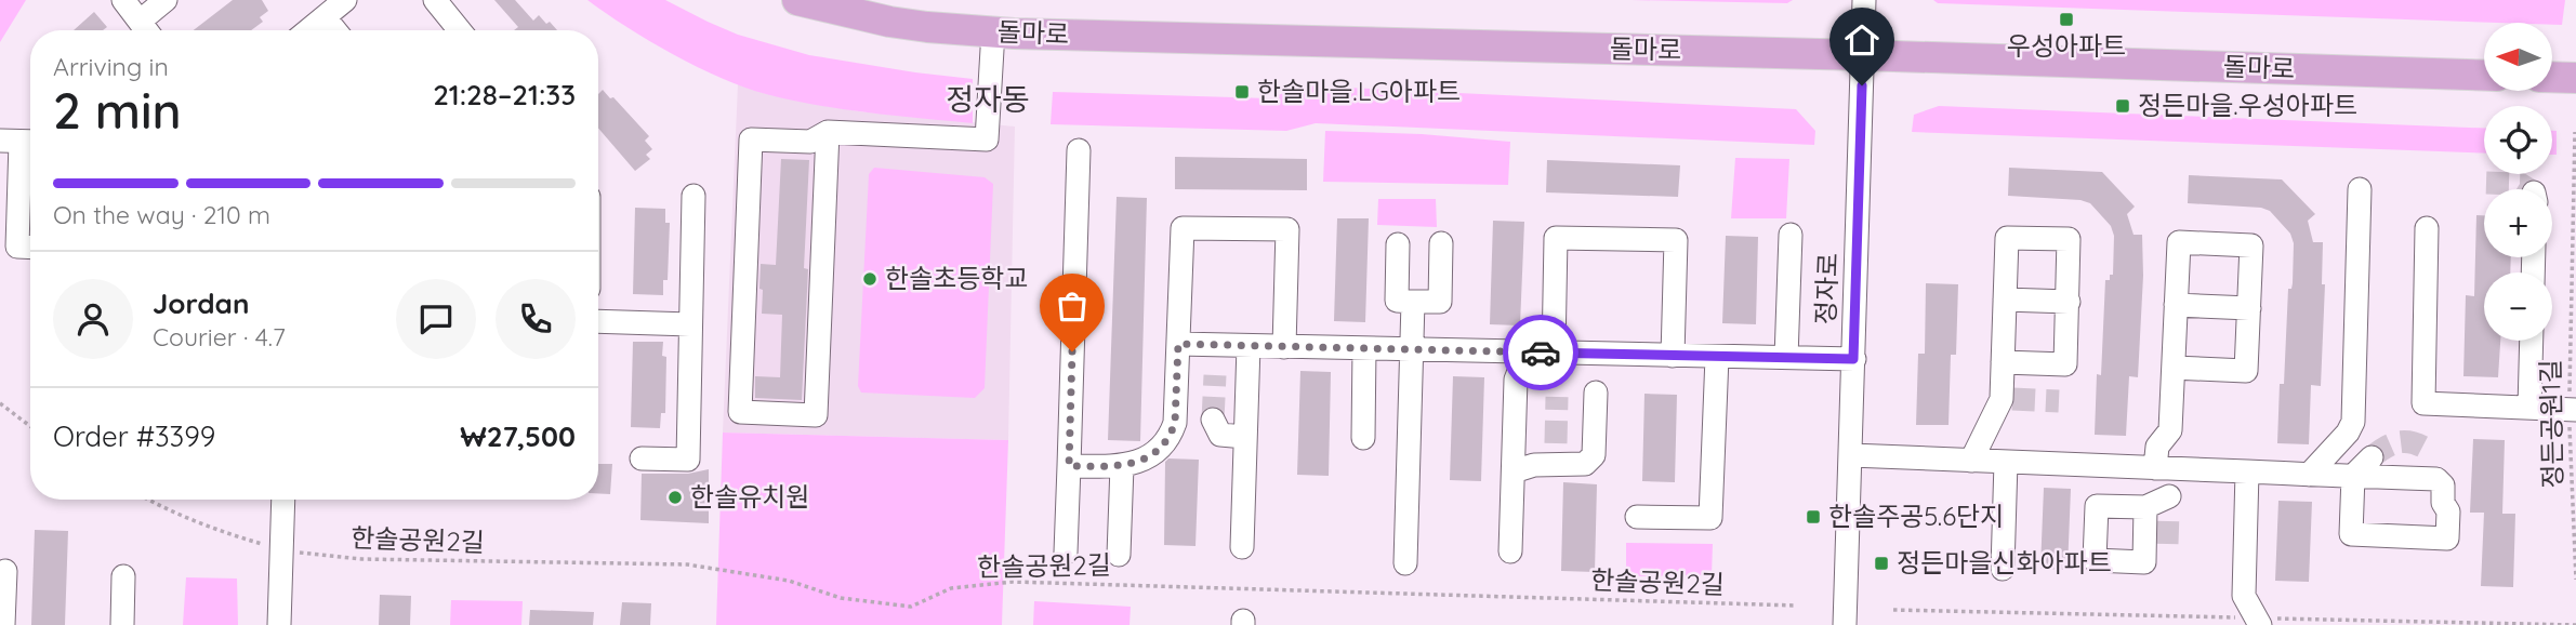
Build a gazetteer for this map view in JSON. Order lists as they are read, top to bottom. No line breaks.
{"streets":{"main road":["돌마로"],"street":["정자로"],"path":["정든공원1길","한솔공원2길"]},"crossings":[["돌마로","정자로"]],"districts":["정자동"],"places":{"transit":["우성아파트","한솔마을.LG아파트","정든마을.우성아파트","한솔주공5.6단지","정든마을신화아파트"],"other":["한솔초등학교","한솔유치원"]},"north":"left","page":{"map_buttons":["+","−"],"heading":["2 min","Arriving in","21:28–21:33"],"panel":["Jordan","Courier · 4.7","Order #3399","₩27,500"],"bar":"On the way · 210 m"}}
